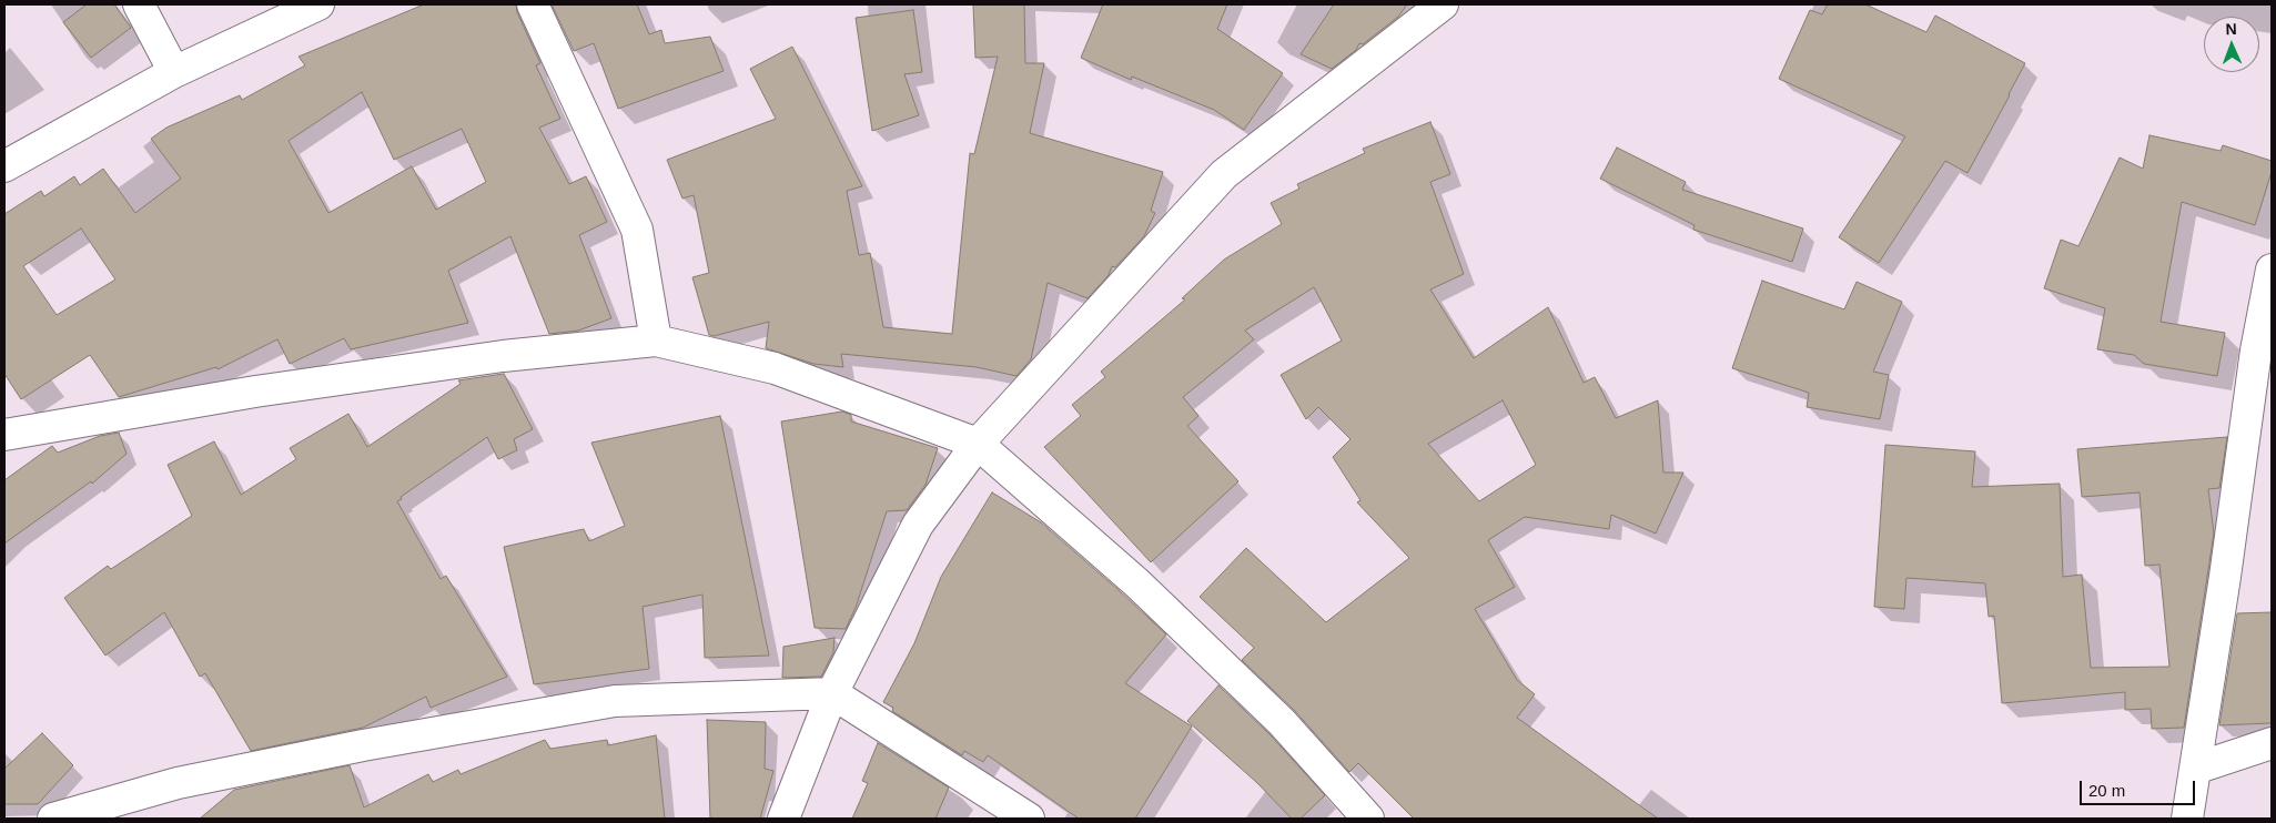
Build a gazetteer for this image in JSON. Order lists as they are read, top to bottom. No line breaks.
{"scale_bar":"20 m","north":"top"}
